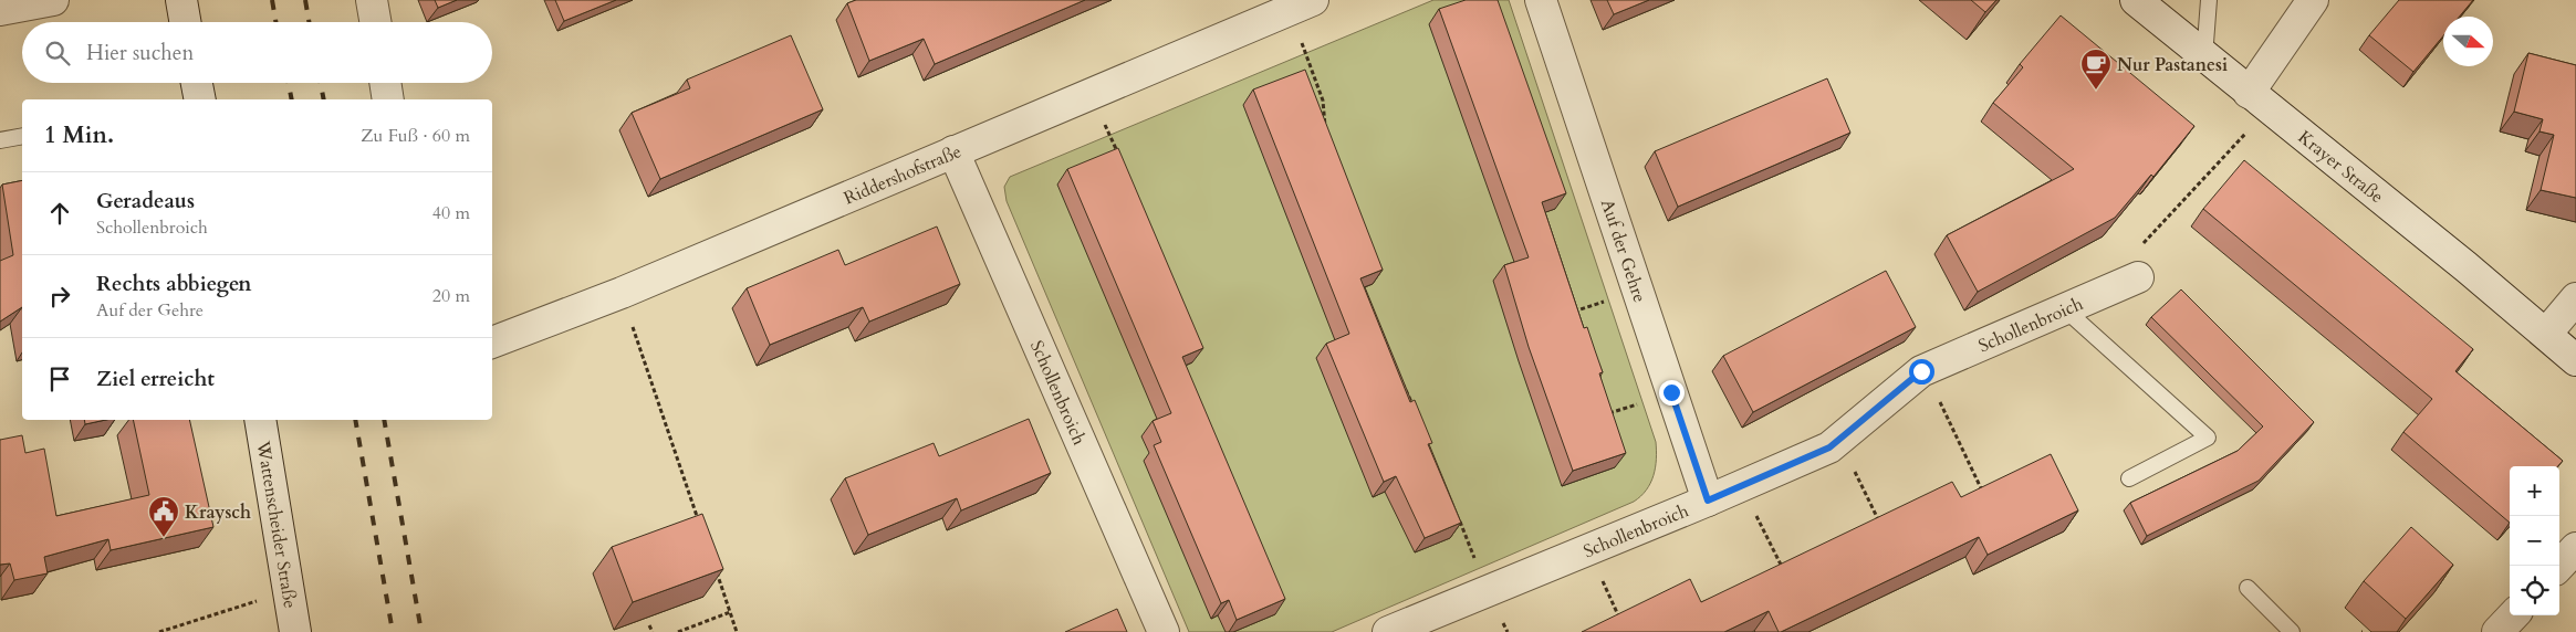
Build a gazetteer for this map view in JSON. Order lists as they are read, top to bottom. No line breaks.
{"streets":{"street":["Krayer Straße","Riddershofstraße","Auf der Gehre","Schollenbroich","Wattenscheider Straße"]},"crossings":[["Riddershofstraße","Schollenbroich"],["Auf der Gehre","Schollenbroich"]],"places":{"cafe":["Nur Pastanesi"],"public building":["Kraysch"]},"north":"right","page":{"search":"Hier suchen","heading":["1 Min.","Zu Fuß · 60 m"],"list":[["Geradeaus","Schollenbroich","40 m"],["Rechts abbiegen","Auf der Gehre","20 m"],"Ziel erreicht"],"map_buttons":["+","−"]}}
